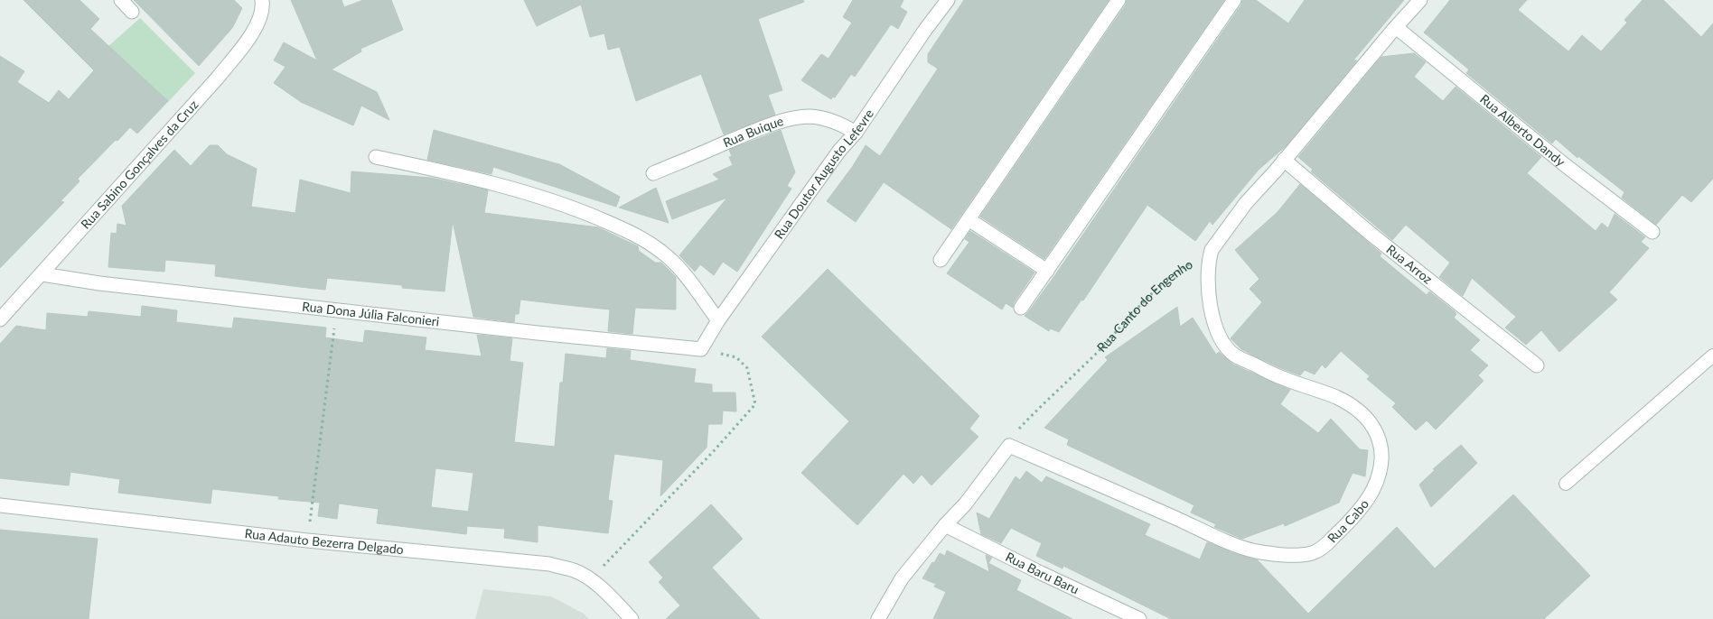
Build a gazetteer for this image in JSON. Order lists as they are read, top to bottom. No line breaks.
{"streets":{"street":["Rua Alberto Dandy","Rua Buique","Rua Sabino Gonçalves da Cruz","Rua Doutor Augusto Lefevre","Rua Arroz","Rua Dona Júlia Falconieri","Rua Cabo","Rua Adauto Bezerra Delgado","Rua Baru Baru"],"path":["Rua Canto do Engenho"]},"crossings":[["Rua Buique","Rua Doutor Augusto Lefevre"],["Rua Sabino Gonçalves da Cruz","Rua Dona Júlia Falconieri"],["Rua Doutor Augusto Lefevre","Rua Dona Júlia Falconieri"],["Rua Canto do Engenho","Rua Cabo"]]}
